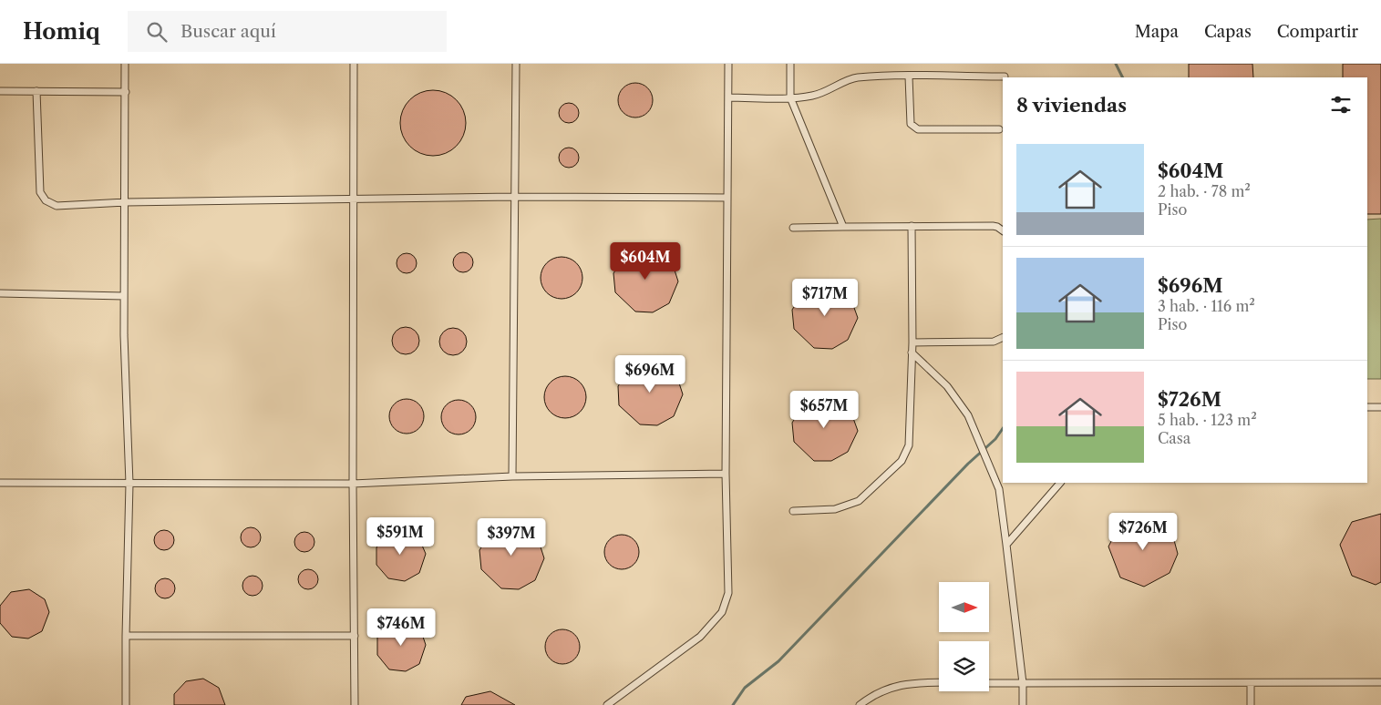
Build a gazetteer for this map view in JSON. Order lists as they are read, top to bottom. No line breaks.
{"north":"right","page":{"header":"Homiq","search":"Buscar aquí","nav":["Mapa","Capas","Compartir"],"heading":"8 viviendas","list":[{"name":"$604M","note":"2 hab. · 78 m² · Piso"},{"name":"$696M","note":"3 hab. · 116 m² · Piso"},{"name":"$726M","note":"5 hab. · 123 m² · Casa"}],"price":["$604M","$717M","$696M","$657M","$726M","$591M","$397M","$746M"]}}
